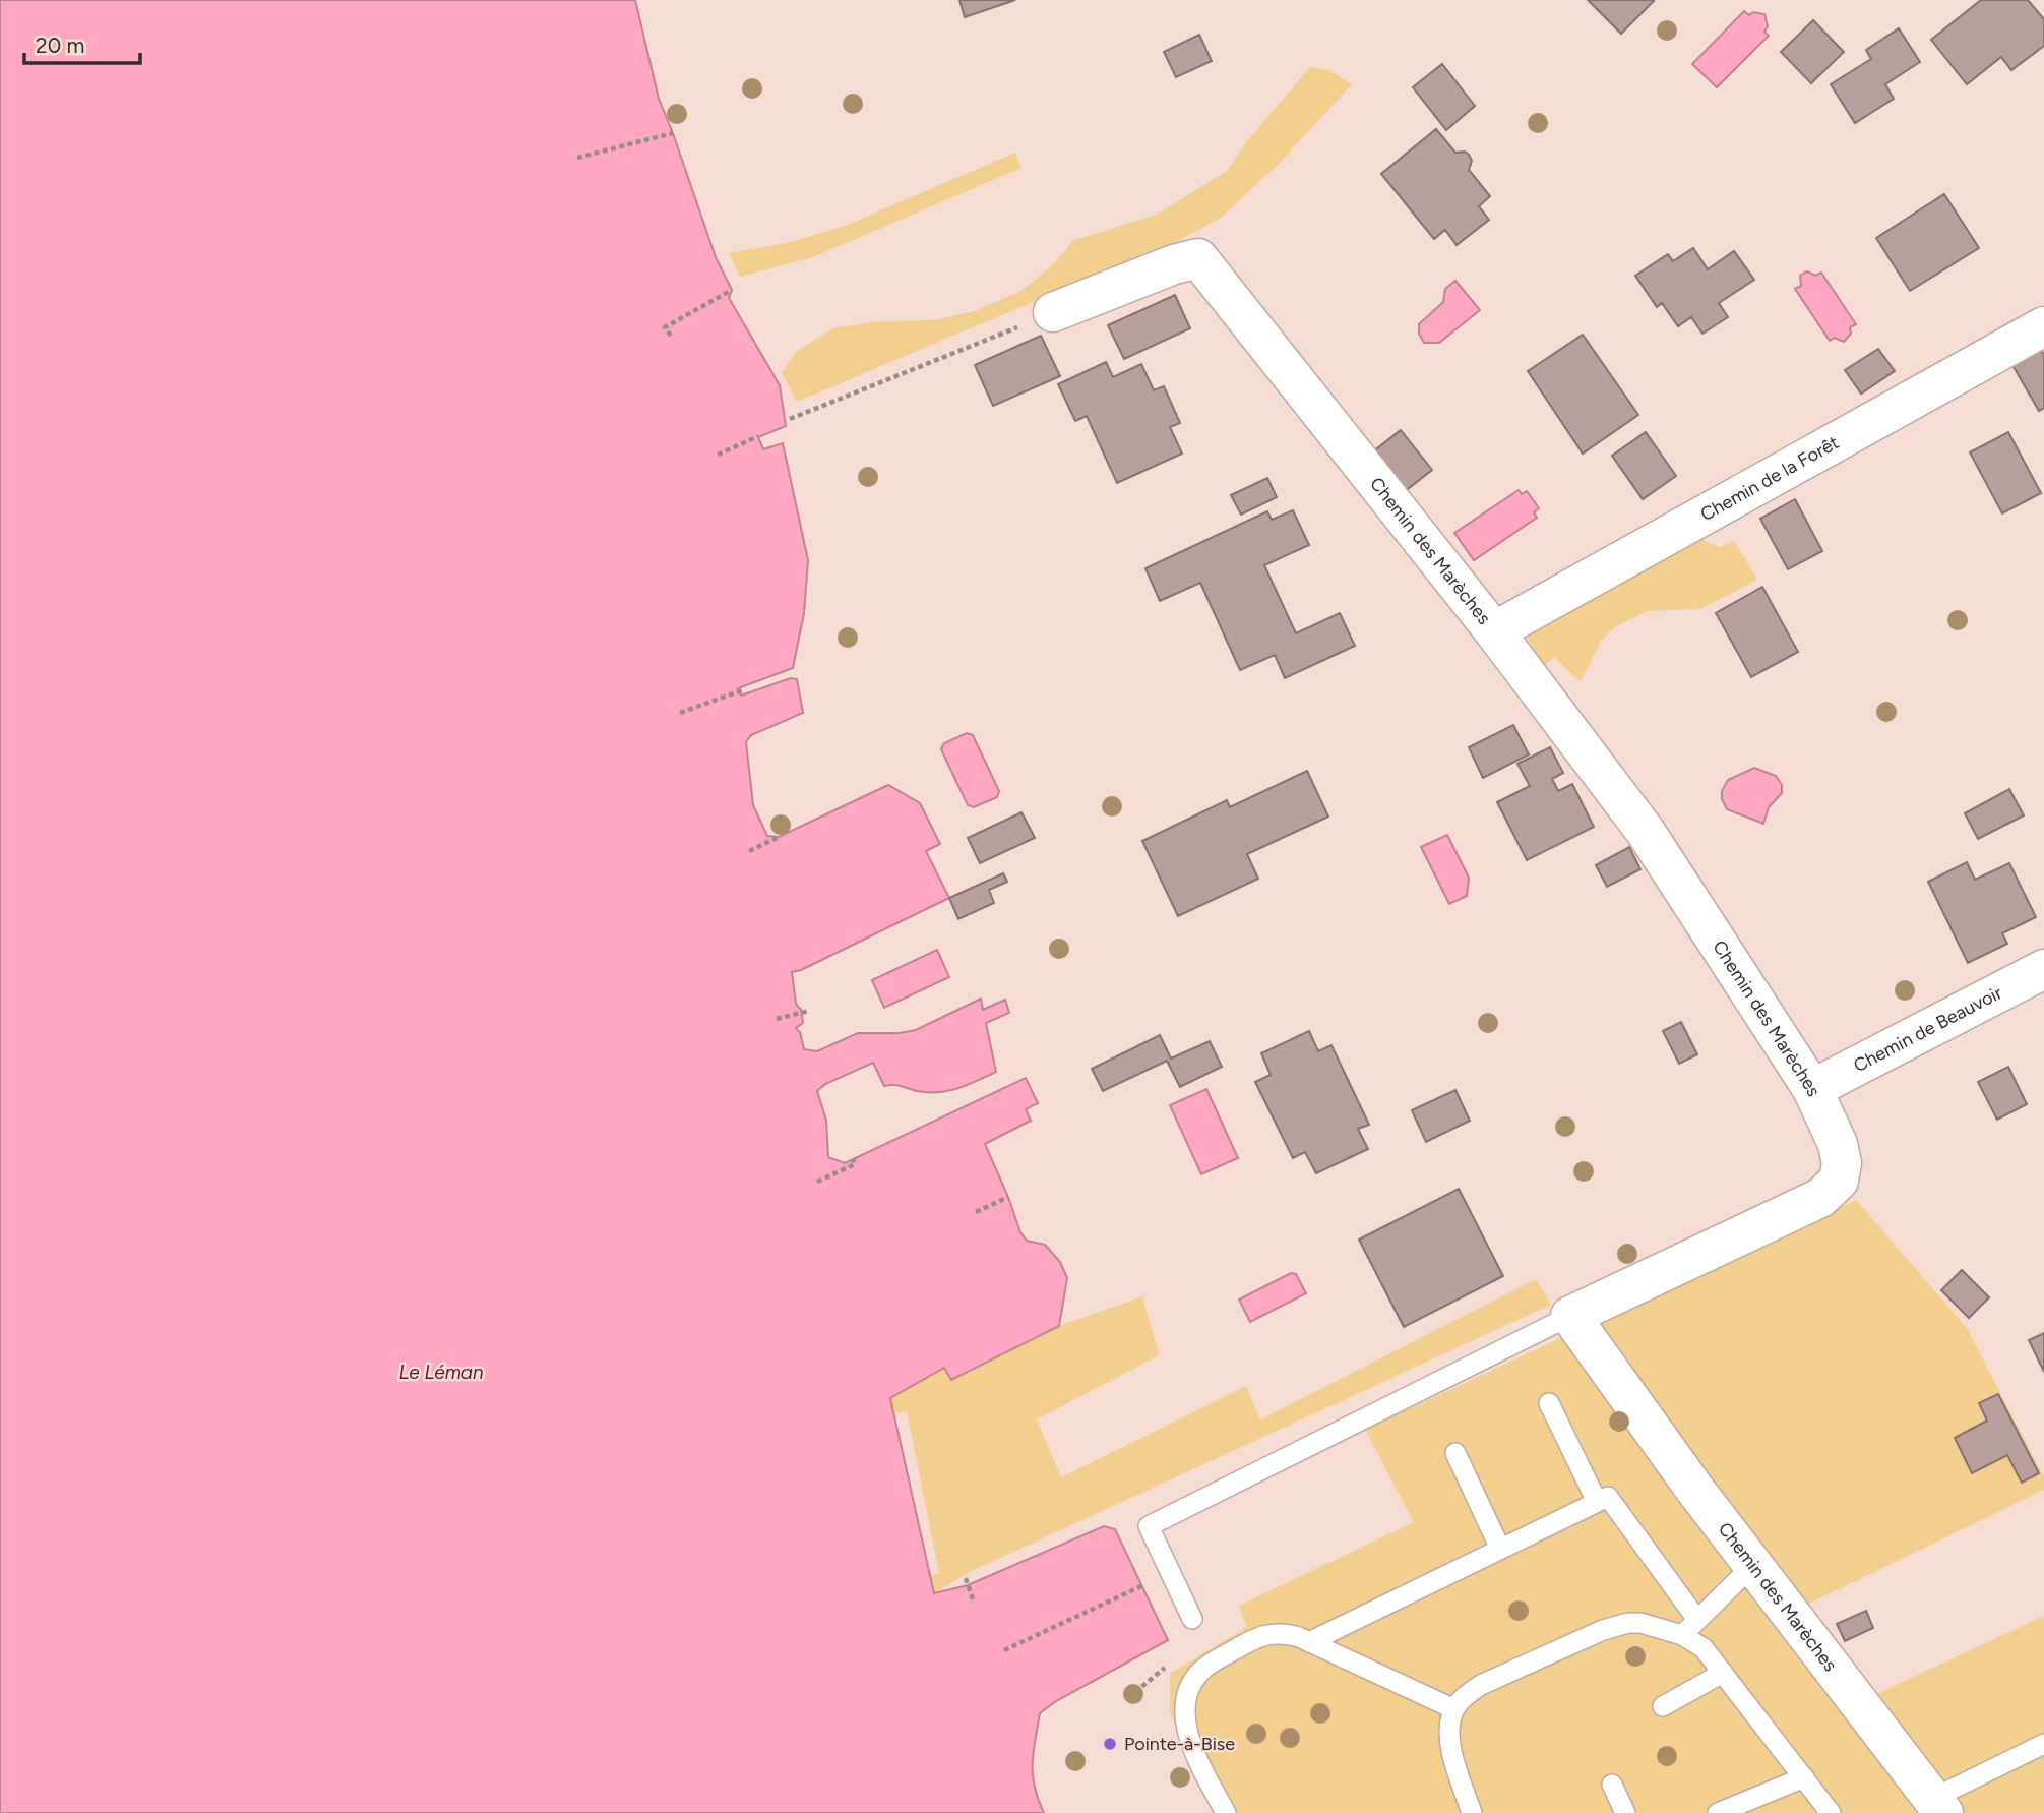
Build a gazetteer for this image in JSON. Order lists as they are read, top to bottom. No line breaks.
{"streets":{"street":["Chemin de la Forêt","Chemin des Marèches","Chemin de Beauvoir"]},"crossings":[["Chemin de la Forêt","Chemin des Marèches"],["Chemin des Marèches","Chemin de Beauvoir"]],"water":["Le Léman"],"places":["Pointe-à-Bise"],"scale_bar":"20 m"}
